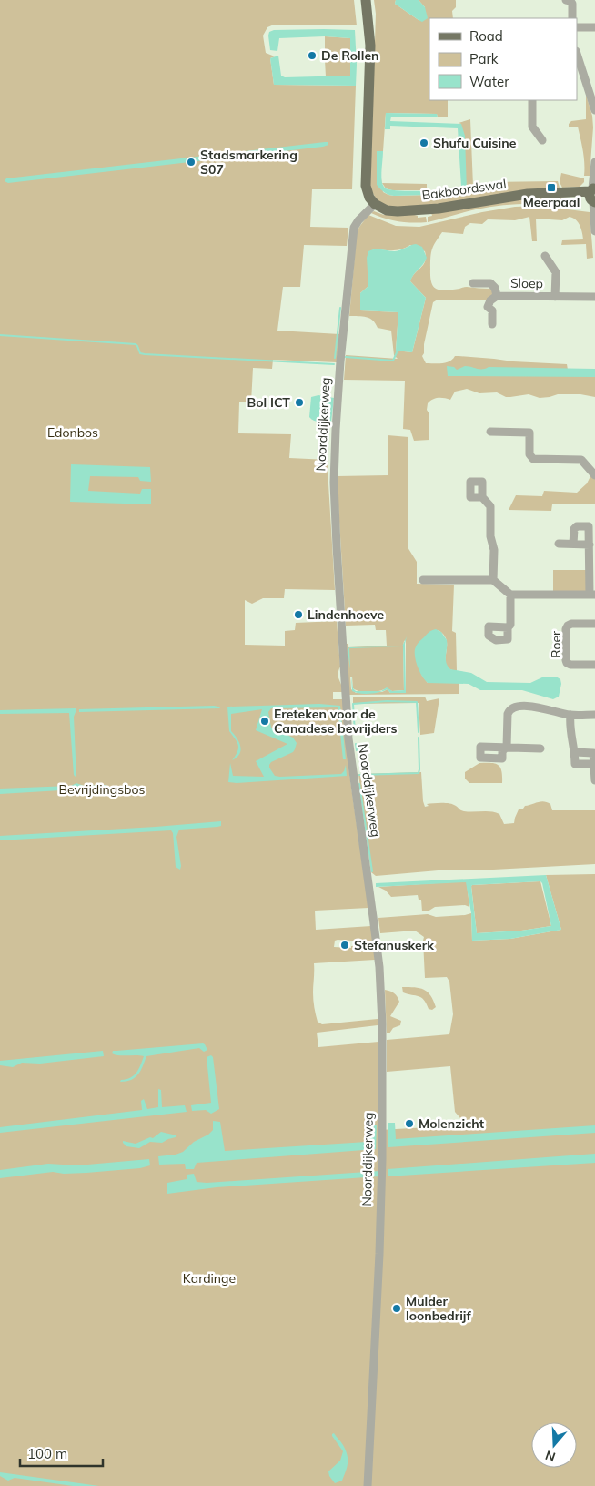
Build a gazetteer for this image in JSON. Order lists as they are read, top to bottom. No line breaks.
{"streets":{"main road":["Bakboordswal"],"street":["Sloep","Noorddijkerweg","Roer"]},"crossings":[["Bakboordswal","Noorddijkerweg"]],"parks":["Edonbos","Bevrijdingsbos","Kardinge"],"places":{"other":["De Rollen","Shufu Cuisine","Stadsmarkering S07","Bol ICT","Lindenhoeve","Ereteken voor de Canadese bevrijders","Stefanuskerk","Molenzicht","Mulder loonbedrijf"],"transit":["Meerpaal"]},"legend":["Road","Park","Water"],"scale_bar":"100 m","north":"bottom"}
